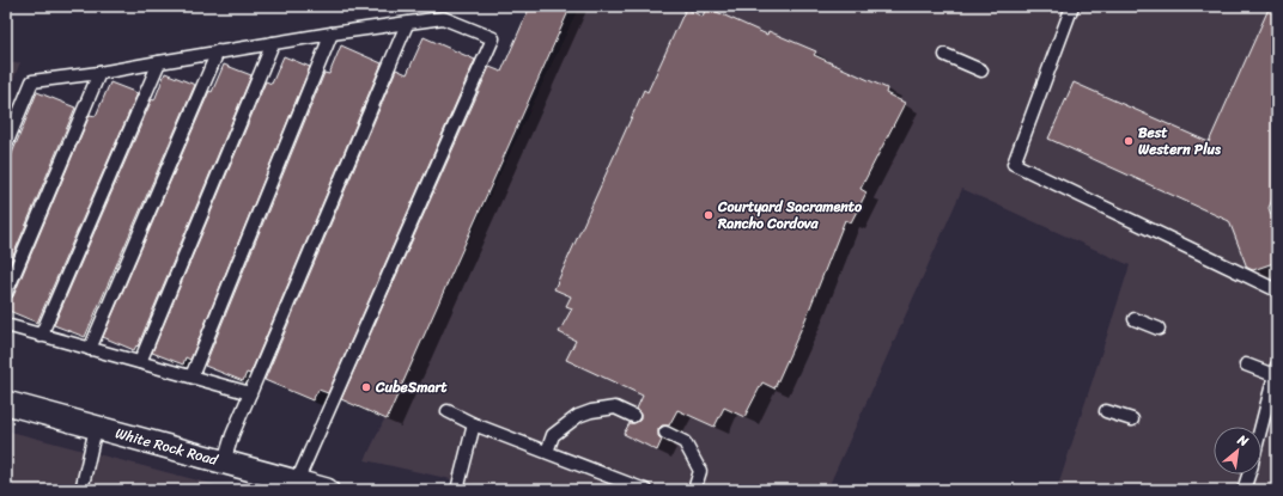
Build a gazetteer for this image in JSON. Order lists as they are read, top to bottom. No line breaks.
{"streets":{"street":["White Rock Road"]},"places":["Best Western Plus","Courtyard Sacramento Rancho Cordova","CubeSmart"],"north":"top right"}
